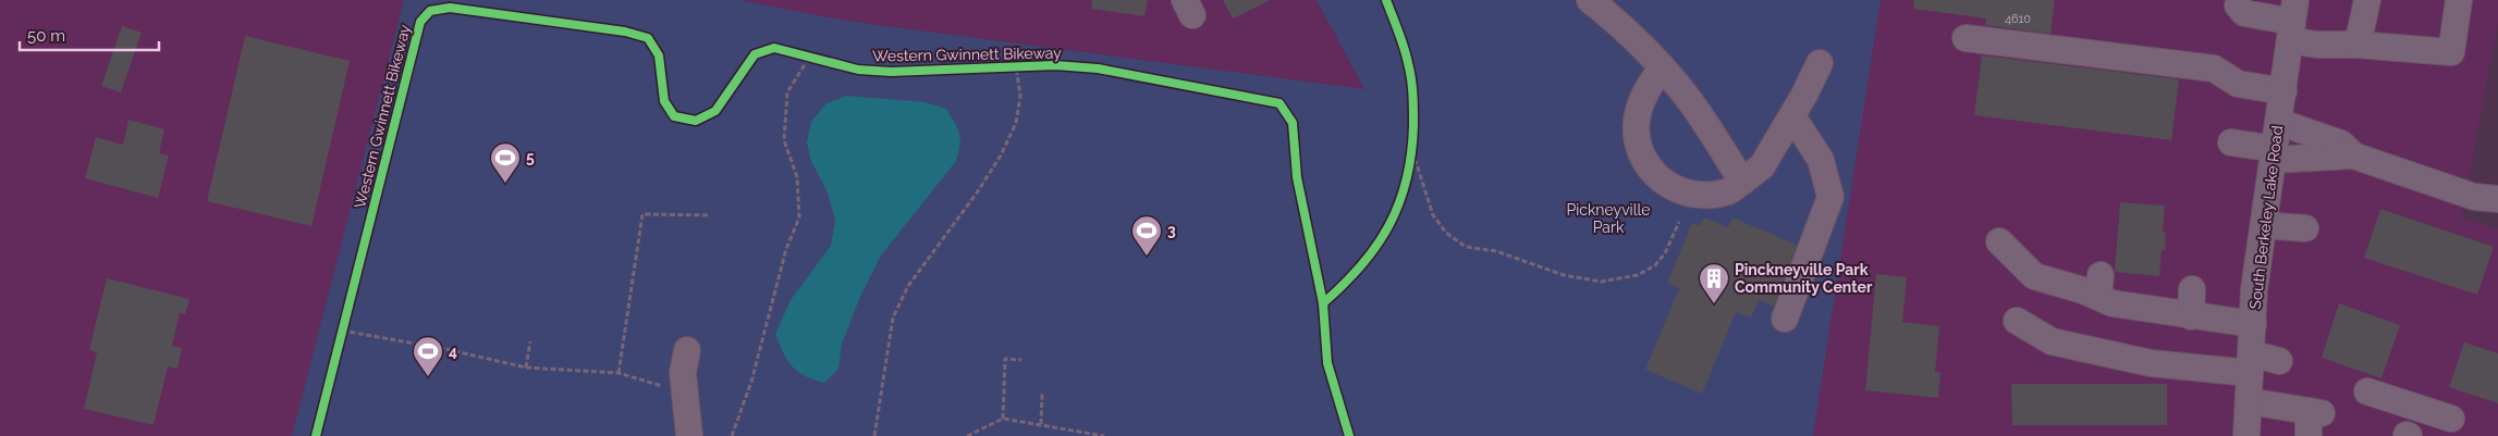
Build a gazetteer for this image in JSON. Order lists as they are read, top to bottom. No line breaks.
{"streets":{"street":["South Berkeley Lake Road"],"cycle path":["Western Gwinnett Bikeway"]},"parks":["Pickneyville Park"],"places":{"sports":["5","3","4"],"building":["Pinckneyville Park Community Center"]},"house_numbers":["4610"],"scale_bar":"50 m"}
